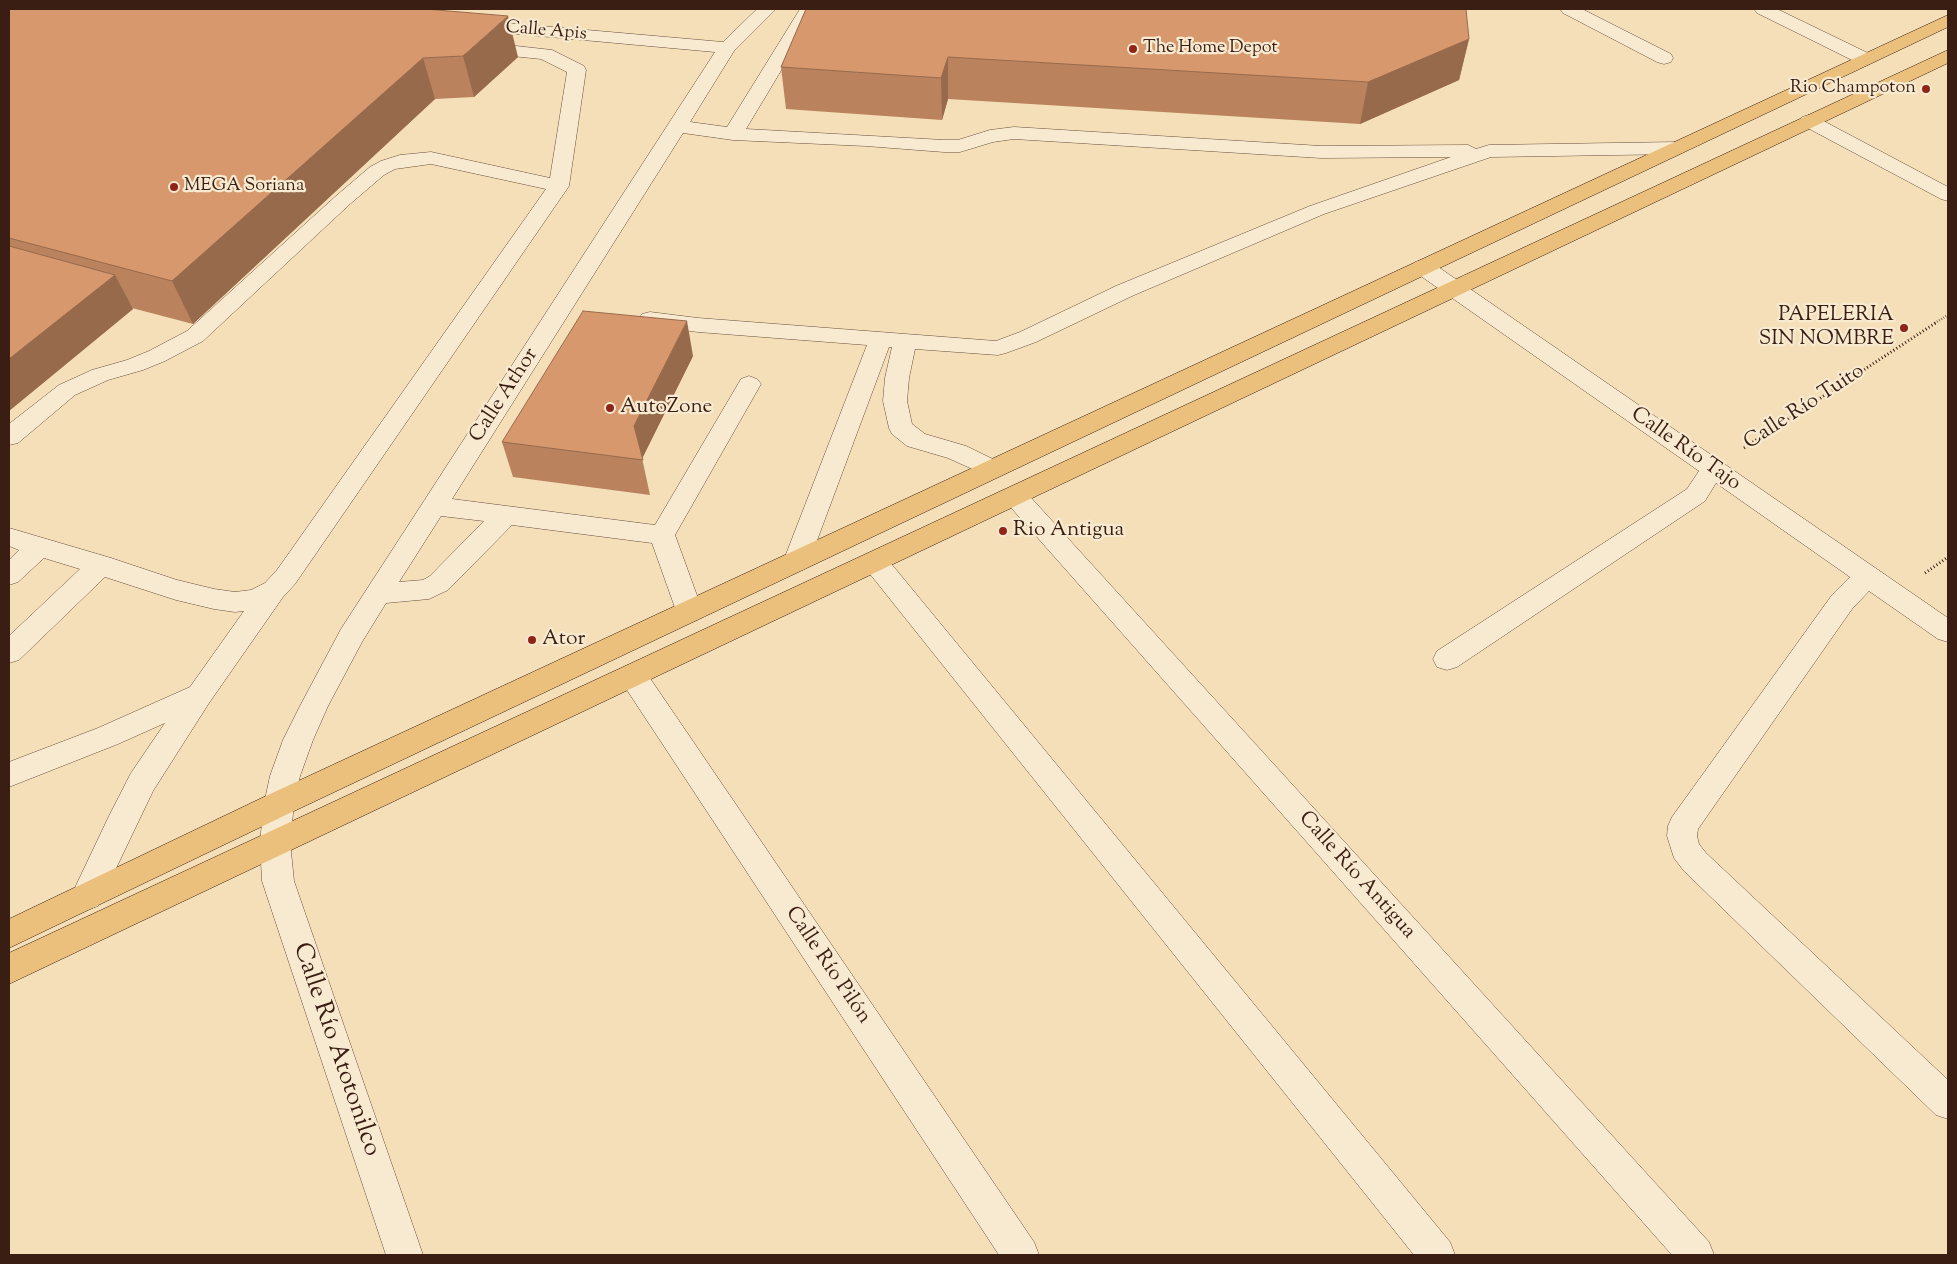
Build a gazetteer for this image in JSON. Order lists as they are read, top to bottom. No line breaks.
{"streets":{"street":["Calle Apis","Calle Athor","Calle Río Tajo","Calle Río Antigua","Calle Río Pilón","Calle Río Atotonilco"],"path":["Calle Río Tuito"]},"crossings":[["Calle Apis","Calle Athor"],["Calle Athor","Calle Río Atotonilco"],["Calle Río Tuito","Calle Río Tajo"]],"places":["The Home Depot","Rio Champoton","MEGA Soriana","PAPELERIA SIN NOMBRE","AutoZone","Rio Antigua","Ator"]}
